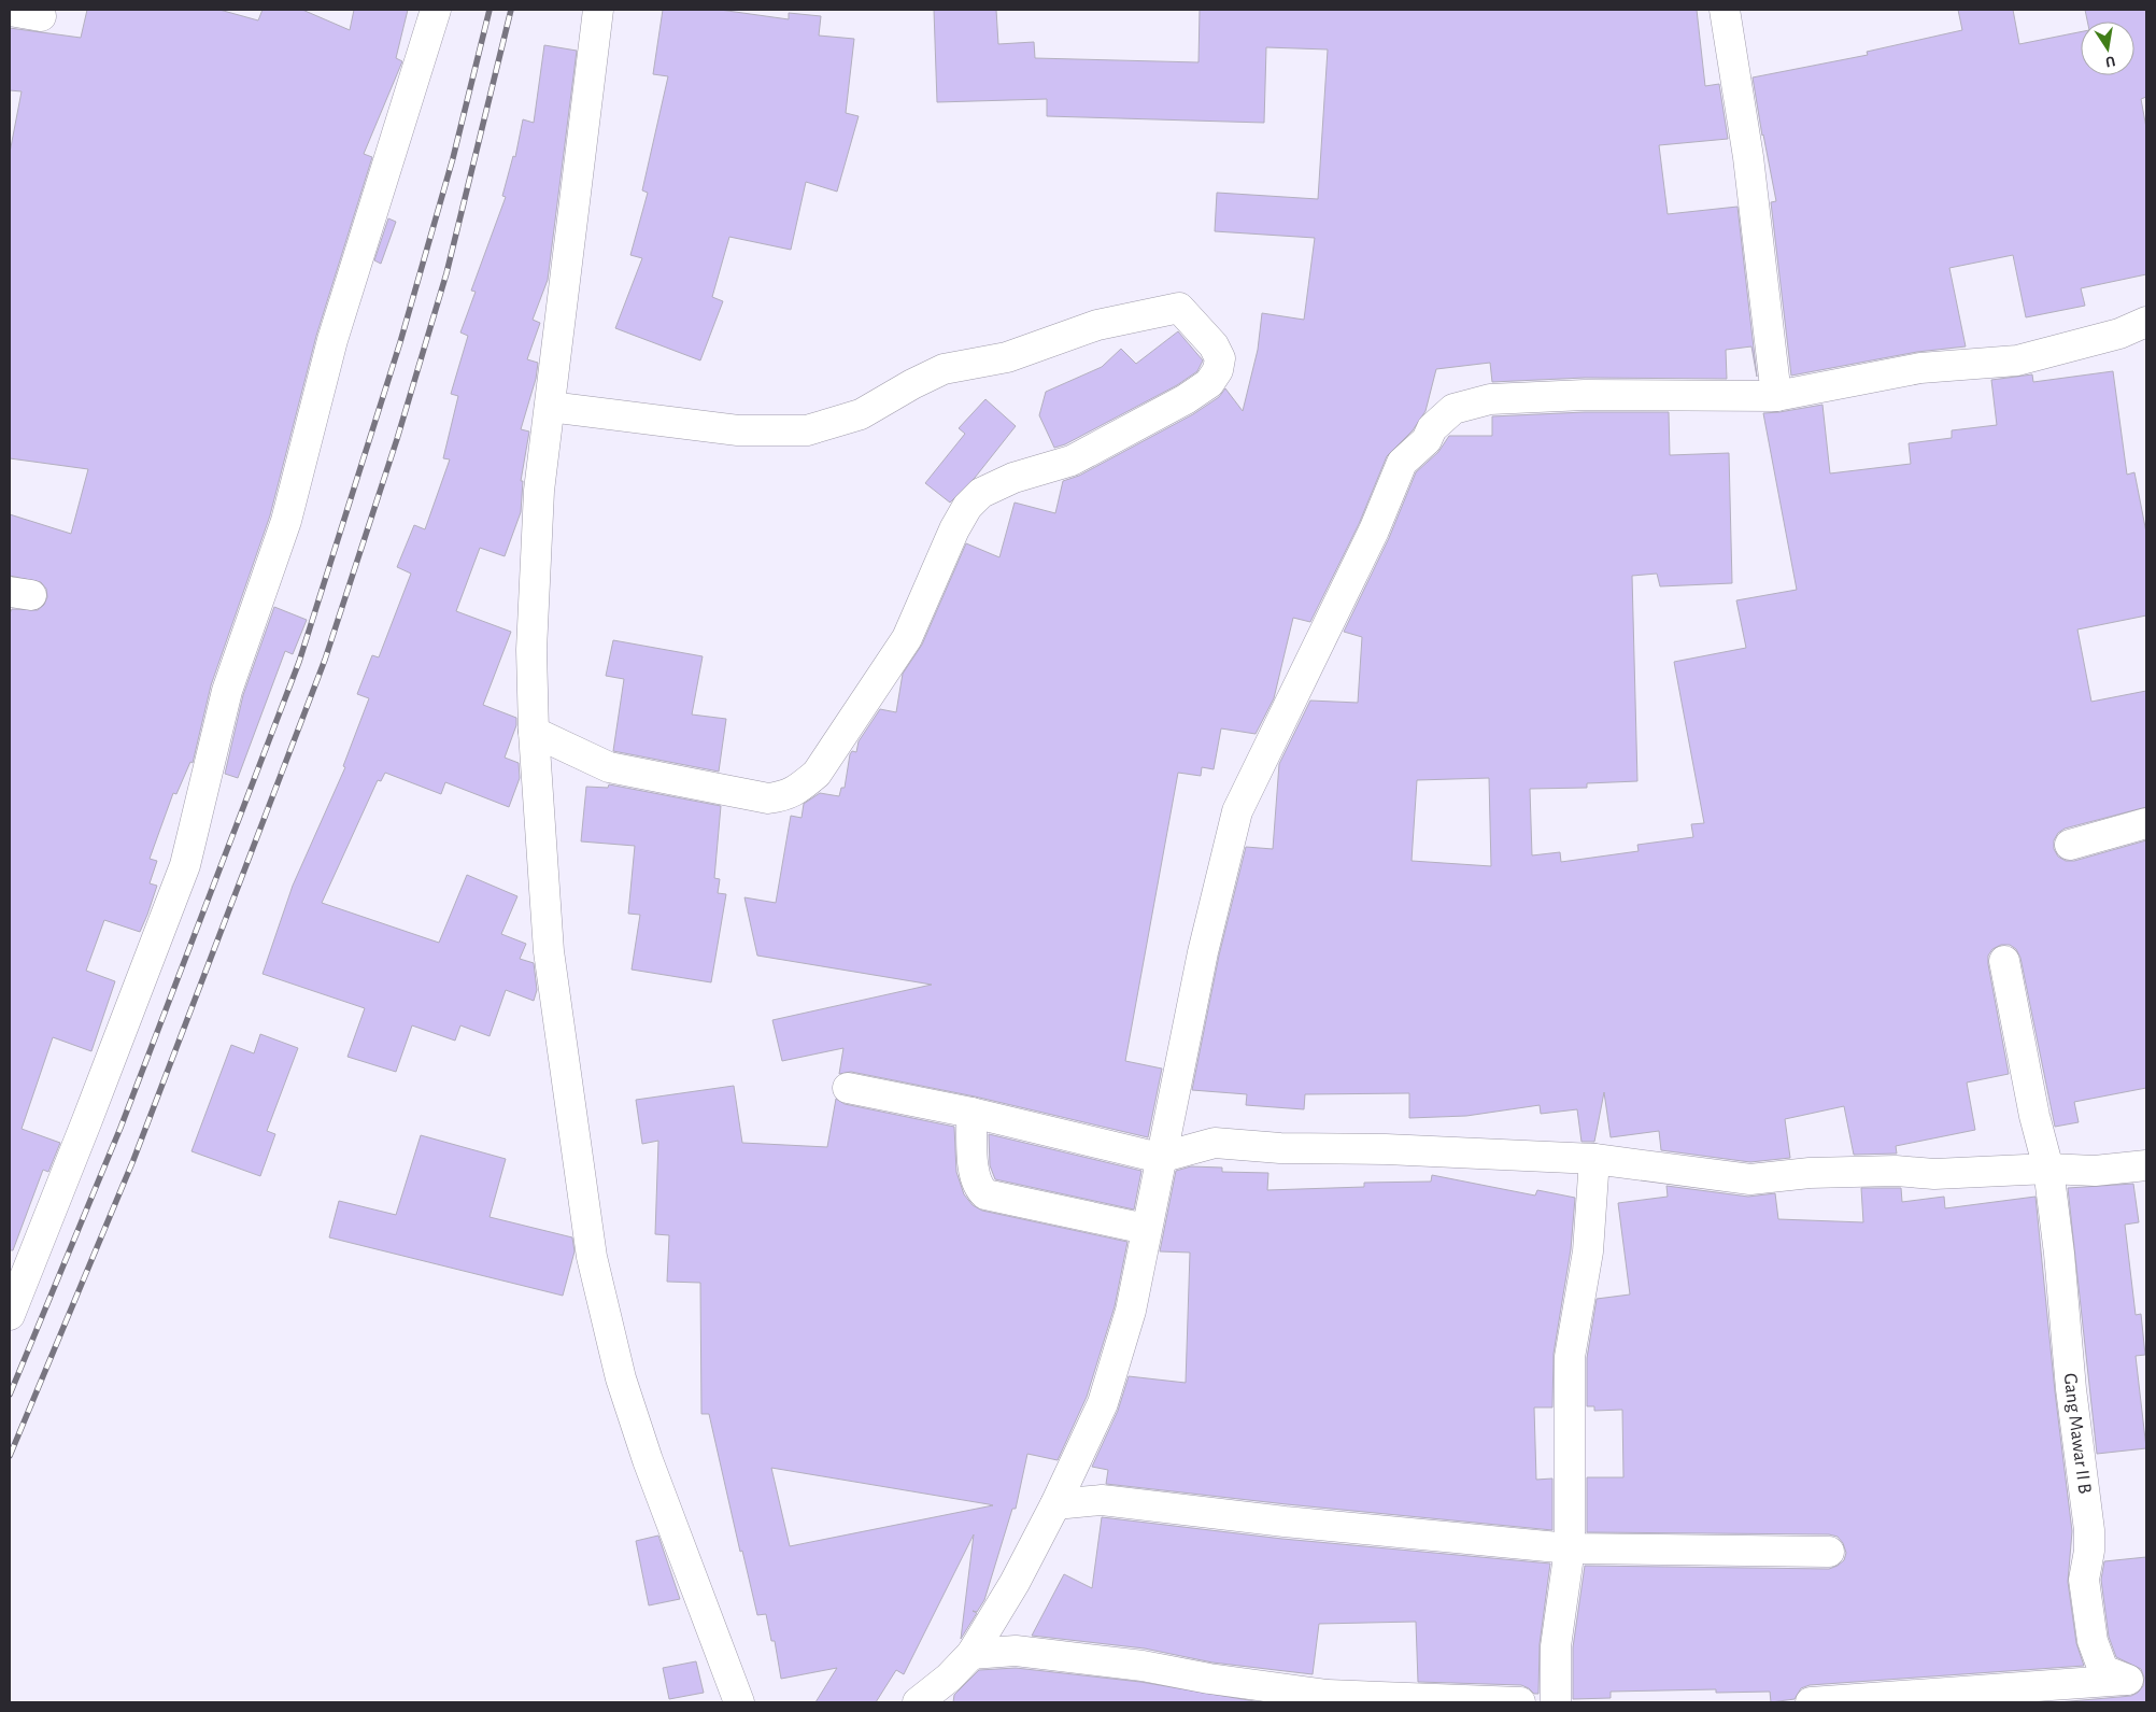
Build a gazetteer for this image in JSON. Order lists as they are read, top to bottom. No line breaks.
{"streets":{"street":["Gang Mawar II B"]},"north":"bottom"}
